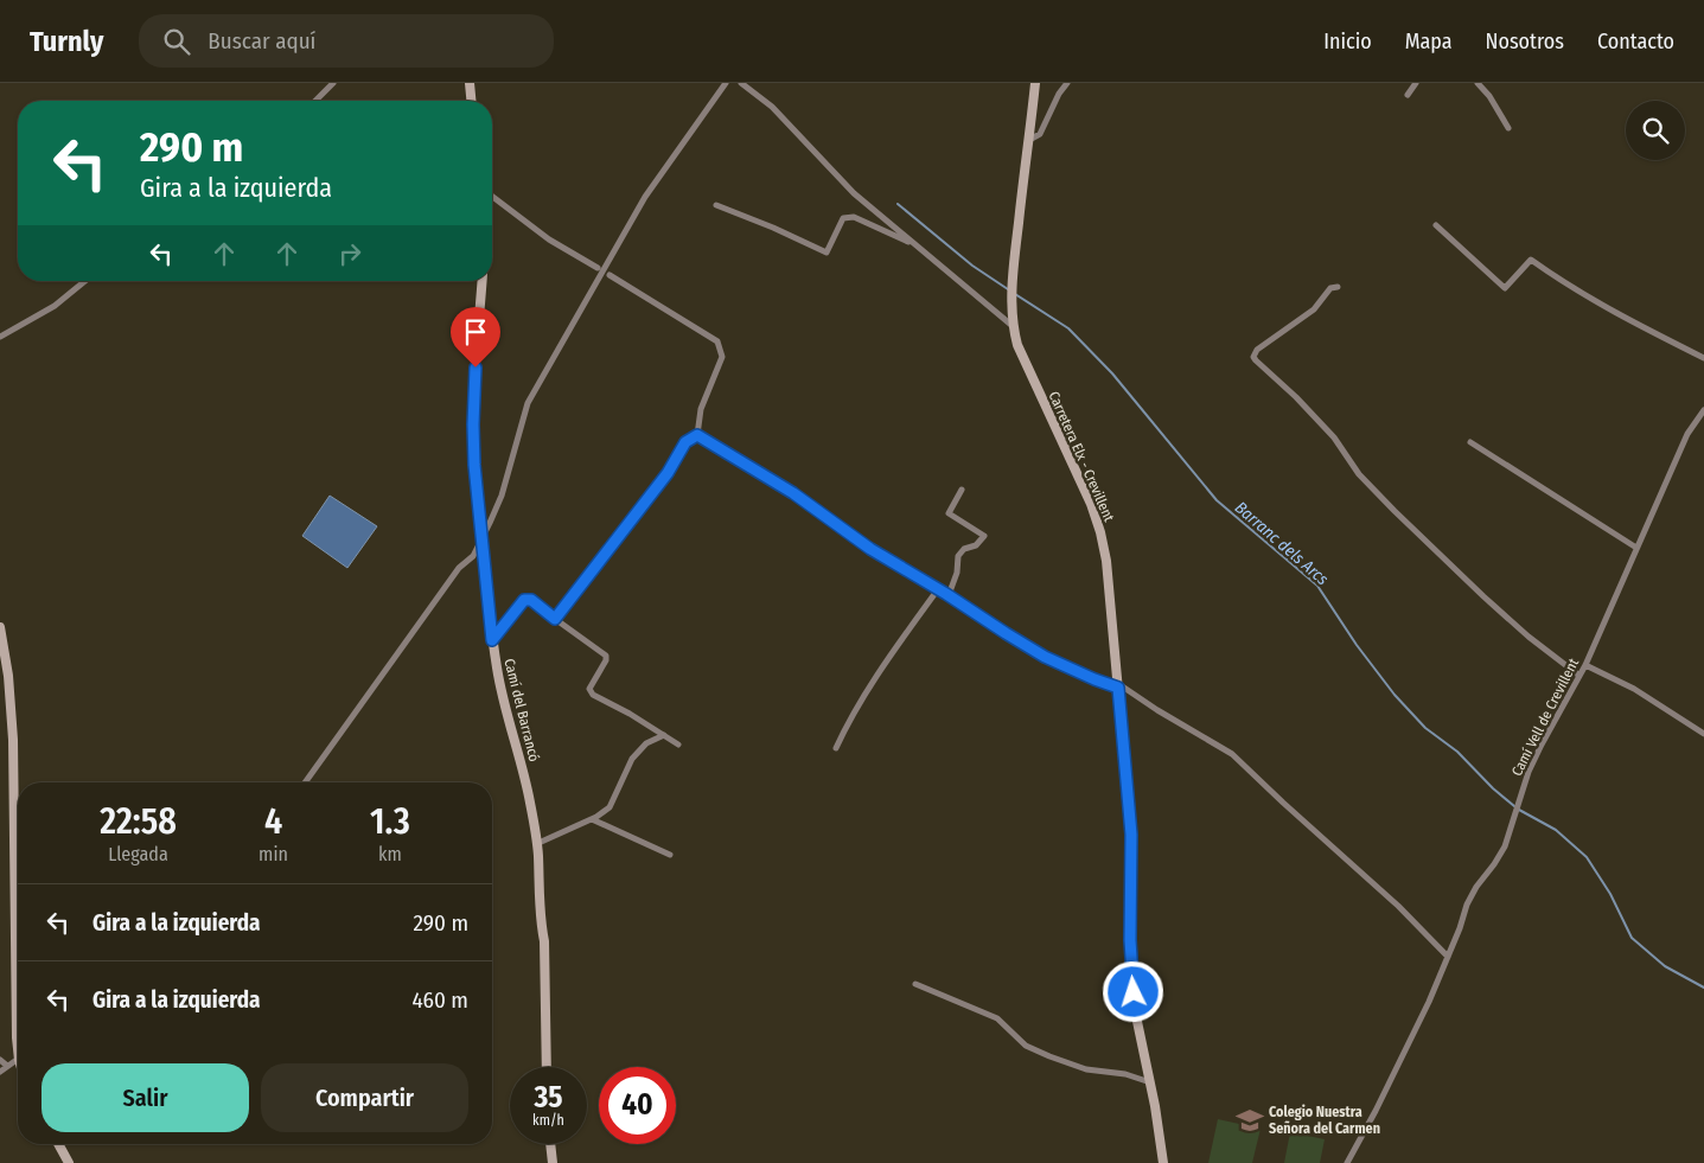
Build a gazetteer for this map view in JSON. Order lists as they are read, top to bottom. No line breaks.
{"streets":{"street":["Carretera Elx - Crevillent","Camí del Barrancó","Camí Vell de Crevillent"]},"water":["Barranc dels Arcs"],"places":{"school or university":["Colegio Nuestra Señora del Carmen"]},"page":{"header":"Turnly","search":"Buscar aquí","nav":["Inicio","Mapa","Nosotros","Contacto"],"turn":["290 m","Gira a la izquierda"],"eta":["22:58","Llegada","4","min","1.3","km"],"list":[{"name":"Gira a la izquierda","value":"290 m"},{"name":"Gira a la izquierda","value":"460 m"}],"buttons":["Salir","Compartir"],"speed":"35 km/h","limit":"40"}}
